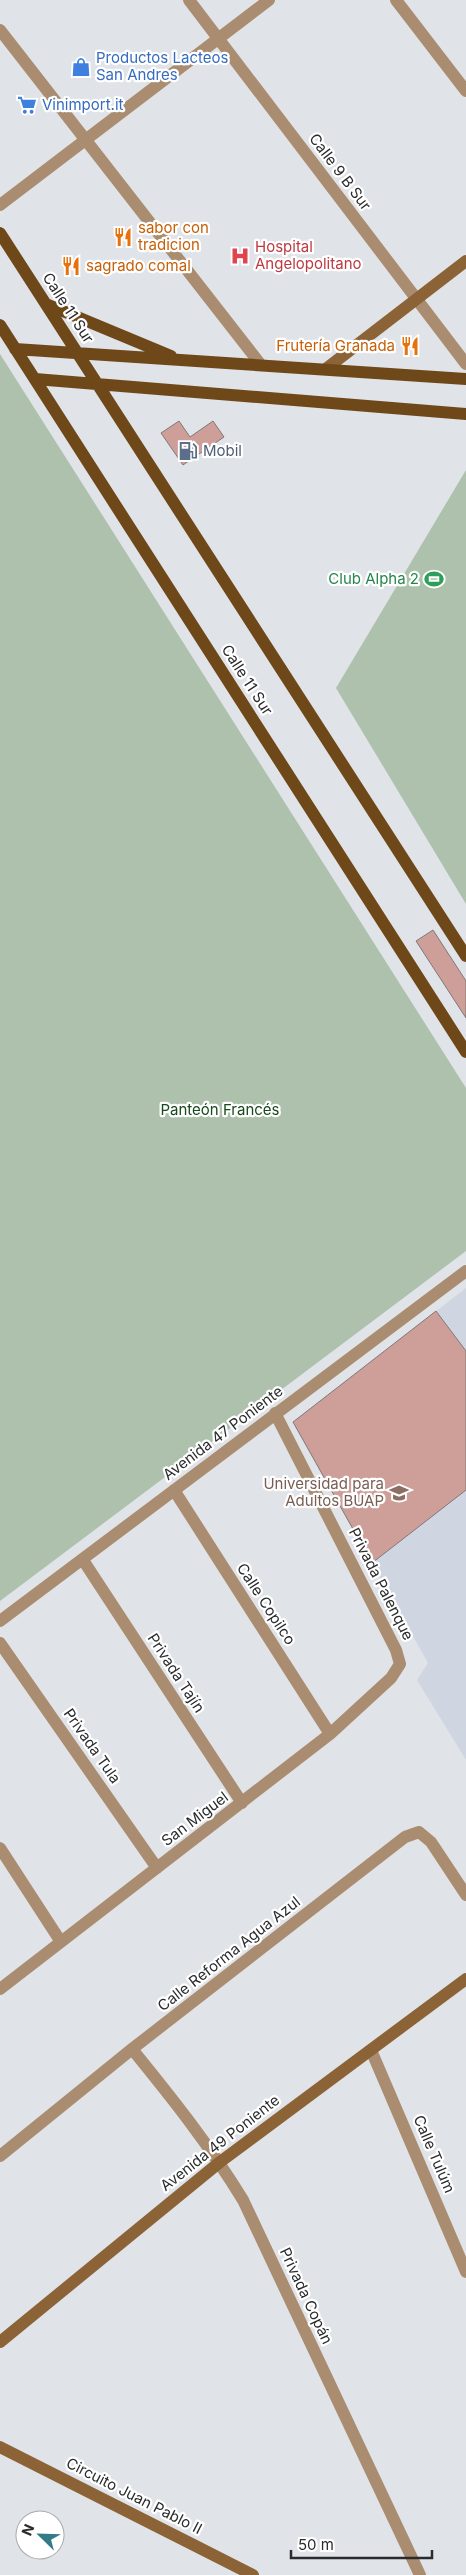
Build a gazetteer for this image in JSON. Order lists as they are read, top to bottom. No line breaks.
{"streets":{"main road":["Calle 11 Sur","Avenida 49 Poniente","Circuito Juan Pablo II"],"street":["Calle 9 B Sur","Avenida 47 Poniente","Privada Palenque","Calle Copilco","Privada Tajín","Privada Tula","San Miguel","Calle Reforma Agua Azul","Calle Tulúm","Privada Copán"]},"crossings":[["Avenida 47 Poniente","Privada Palenque"],["Avenida 47 Poniente","Calle Copilco"],["Avenida 47 Poniente","Privada Tajín"],["Privada Palenque","San Miguel"],["Calle Copilco","San Miguel"],["Privada Tajín","San Miguel"],["Privada Tula","San Miguel"],["Calle Reforma Agua Azul","Privada Copán"],["Avenida 49 Poniente","Calle Tulúm"],["Avenida 49 Poniente","Privada Copán"]],"parks":["Panteón Francés"],"places":{"shop":["Productos Lacteos San Andres"],"supermarket":["Vinimport.it"],"restaurant":["sabor con tradicion","sagrado comal","Frutería Granada"],"hospital":["Hospital Angelopolitano"],"fuel station":["Mobil"],"sports":["Club Alpha 2"],"school or university":["Universidad para Adultos BUAP"]},"scale_bar":"50 m","north":"top left"}
